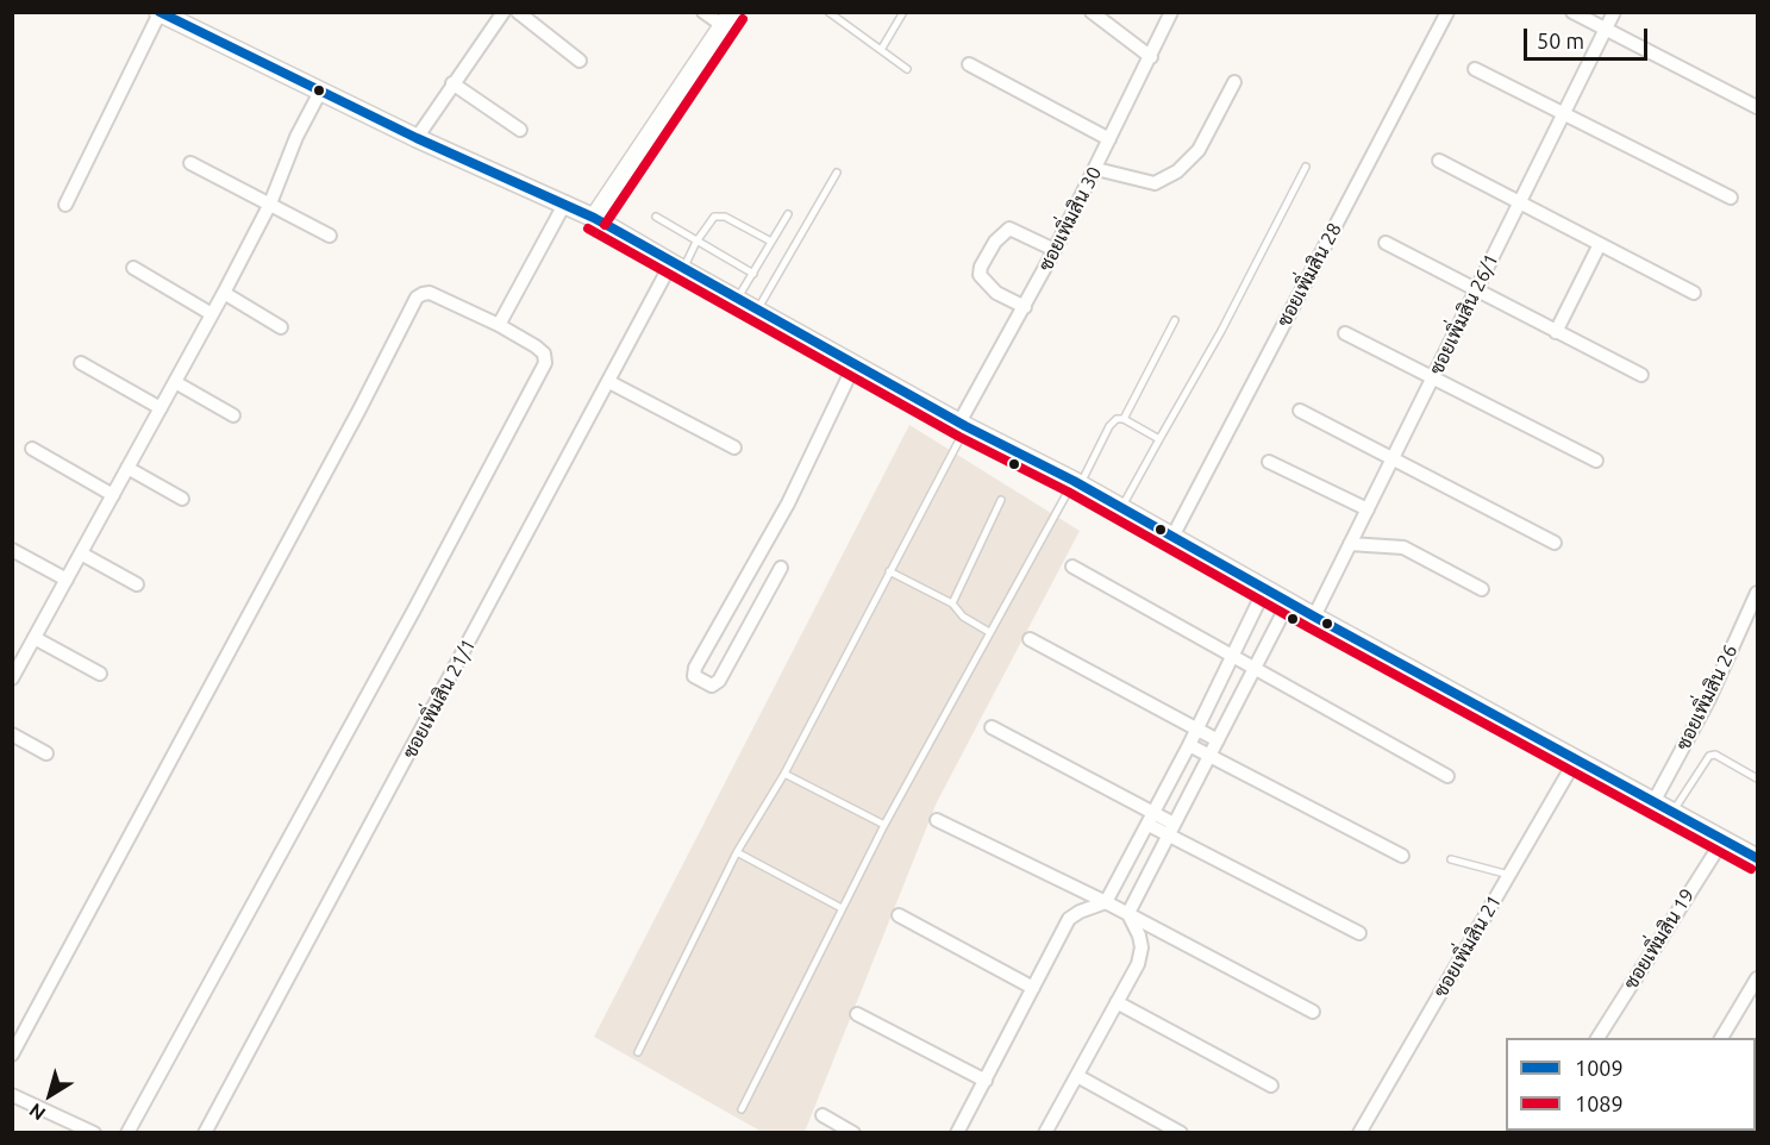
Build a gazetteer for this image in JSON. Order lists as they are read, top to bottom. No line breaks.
{"streets":{"street":["ซอยเพิ่มสิน 30","ซอยเพิ่มสิน 28","ซอยเพิ่มสิน 26/1","ซอยเพิ่มสิน 26","ซอยเพิ่มสิน 21/1","ซอยเพิ่มสิน 19","ซอยเพิ่มสิน 21"]},"lines":["transit line 1009","transit line 1089"],"legend":["1009","1089"],"scale_bar":"50 m","north":"bottom left"}
